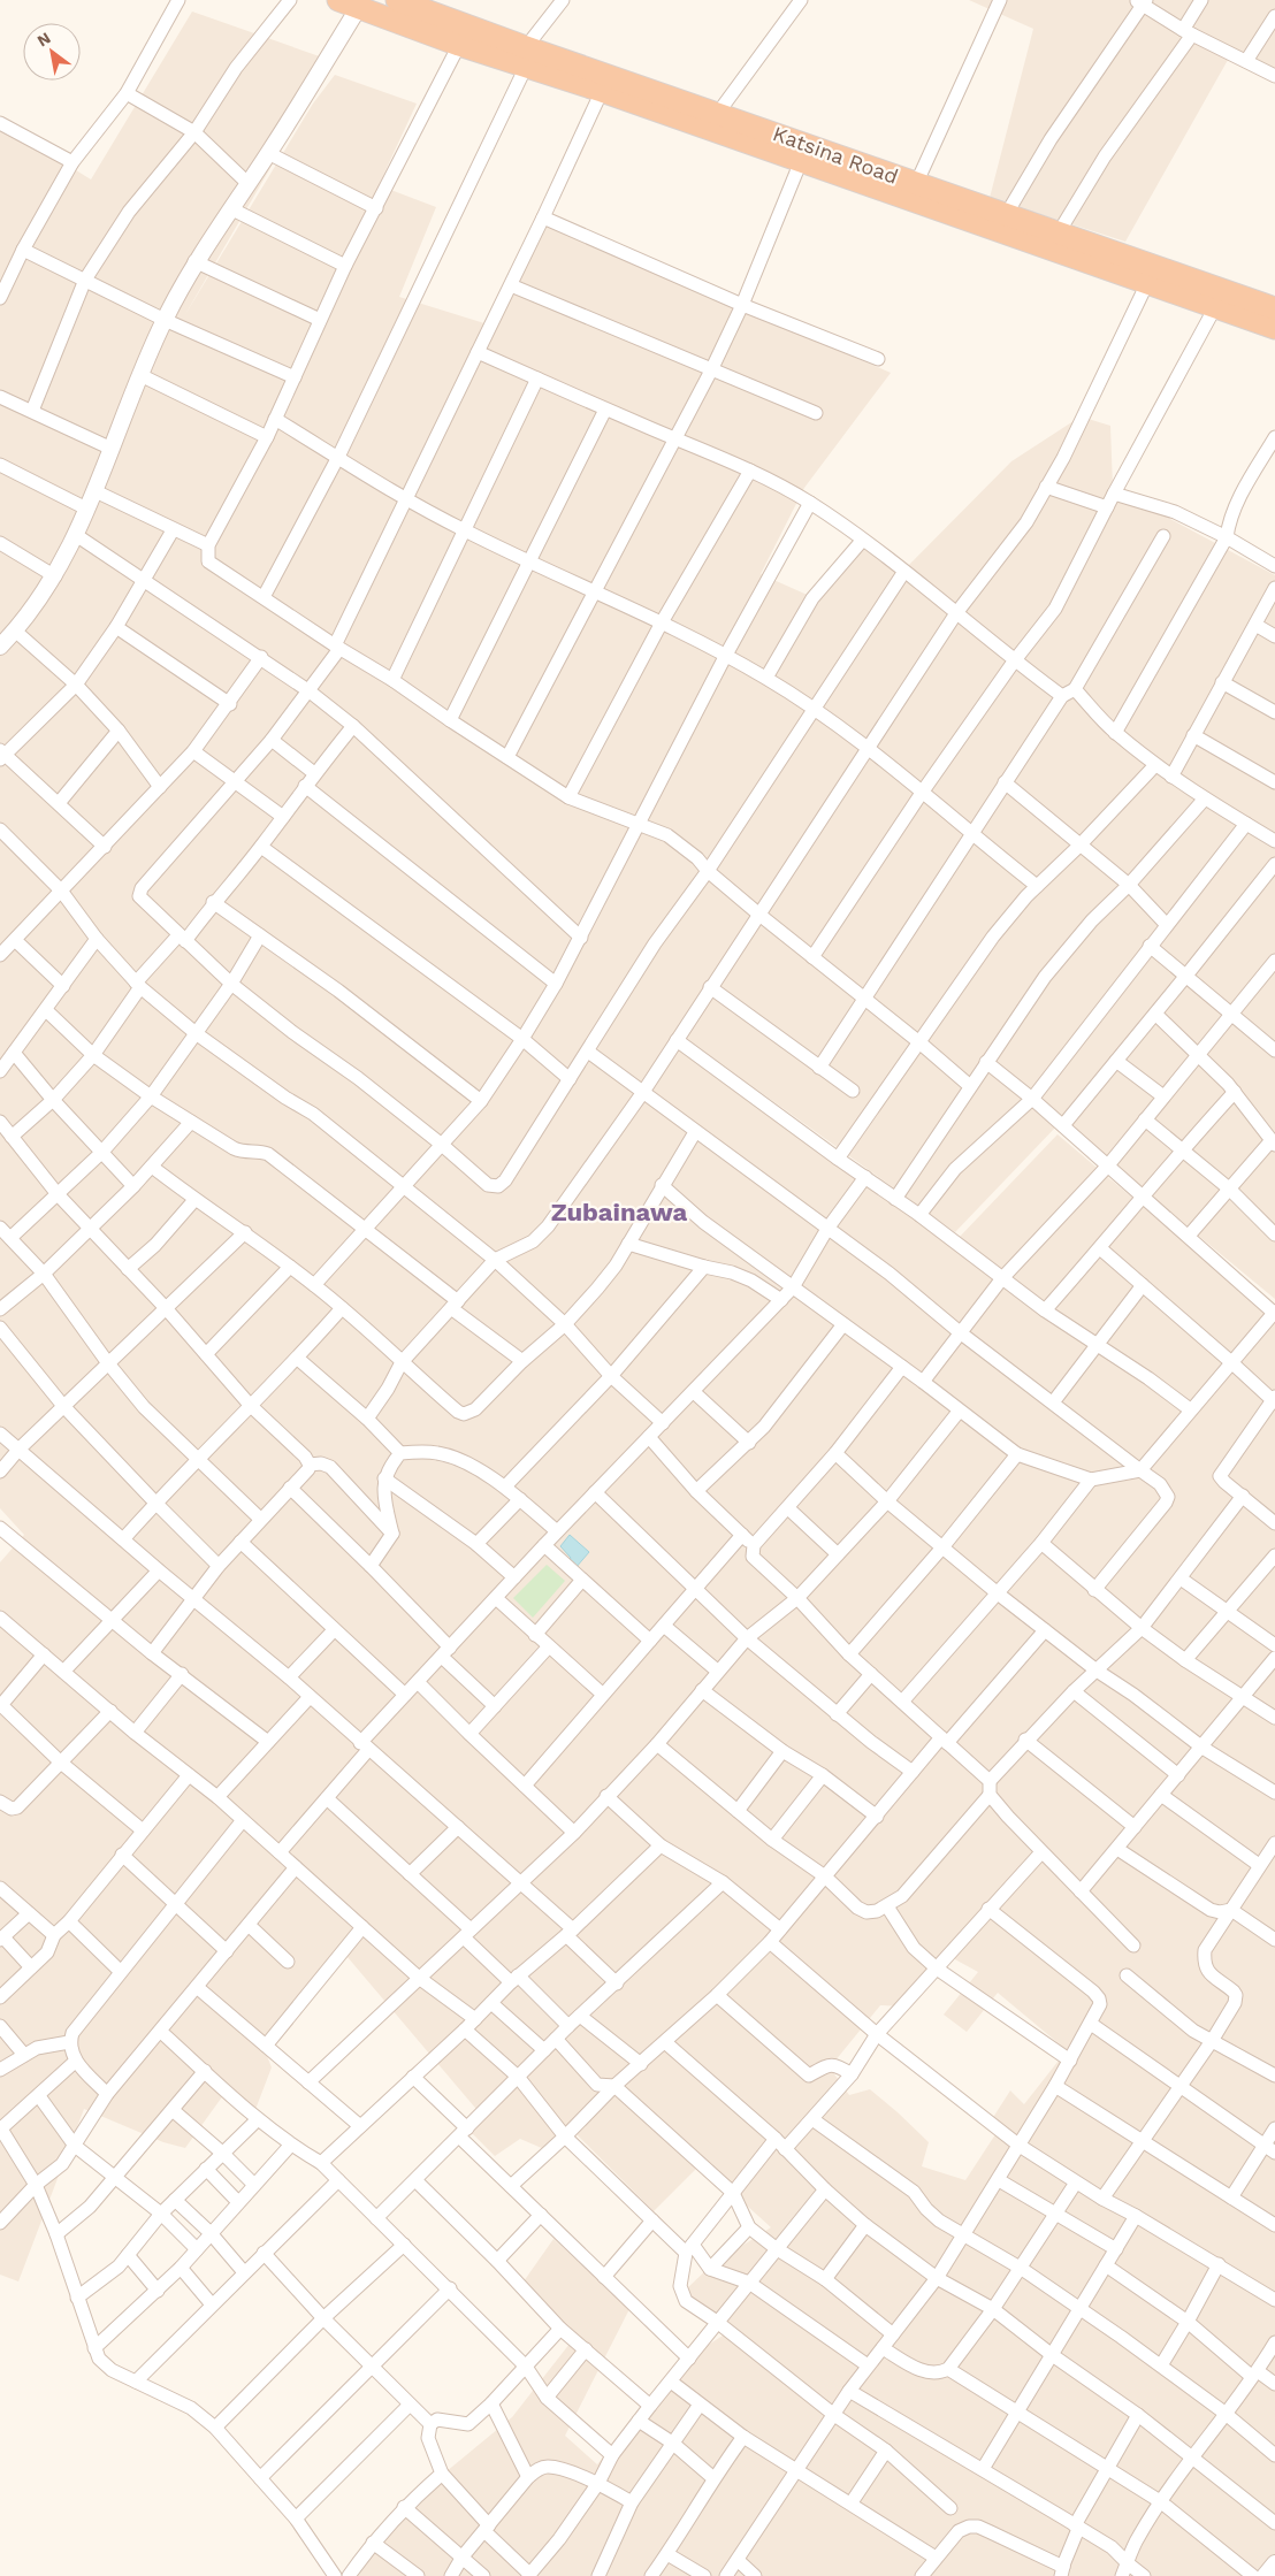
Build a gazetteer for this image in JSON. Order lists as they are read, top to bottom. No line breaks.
{"streets":{"highway":["Katsina Road"]},"districts":["Zubainawa"],"north":"top left"}
